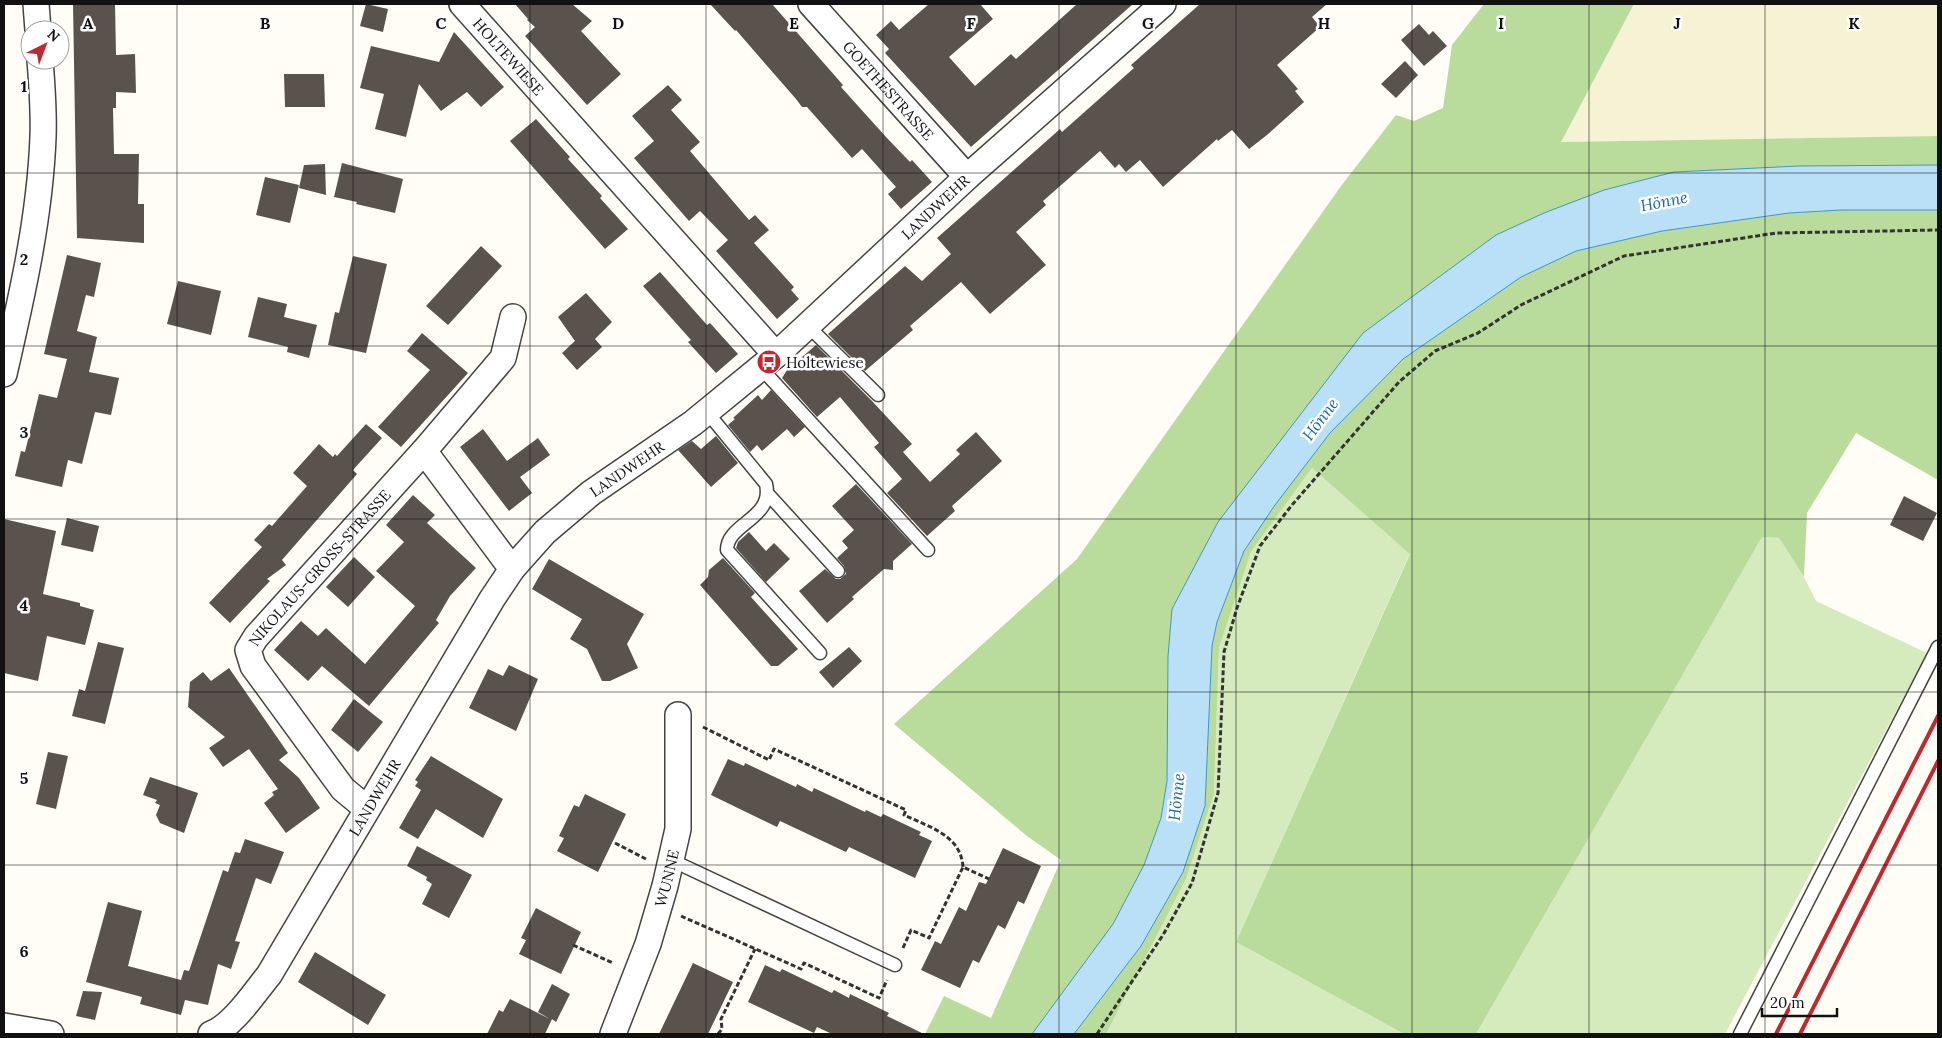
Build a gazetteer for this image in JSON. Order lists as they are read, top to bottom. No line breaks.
{"streets":{"street":["HOLTEWIESE","GOETHESTRASSE","LANDWEHR","NIKOLAUS-GROSS-STRASSE","WUNNE"]},"crossings":[["HOLTEWIESE","LANDWEHR"],["GOETHESTRASSE","LANDWEHR"],["LANDWEHR","NIKOLAUS-GROSS-STRASSE"]],"water":["Hönne"],"places":{"bus stop":["Holtewiese"]},"scale_bar":"20 m","north":"top right","grid":{"columns":["A","B","C","D","E","F","G","H","I","J","K"],"rows":["1","2","3","4","5","6"]}}
